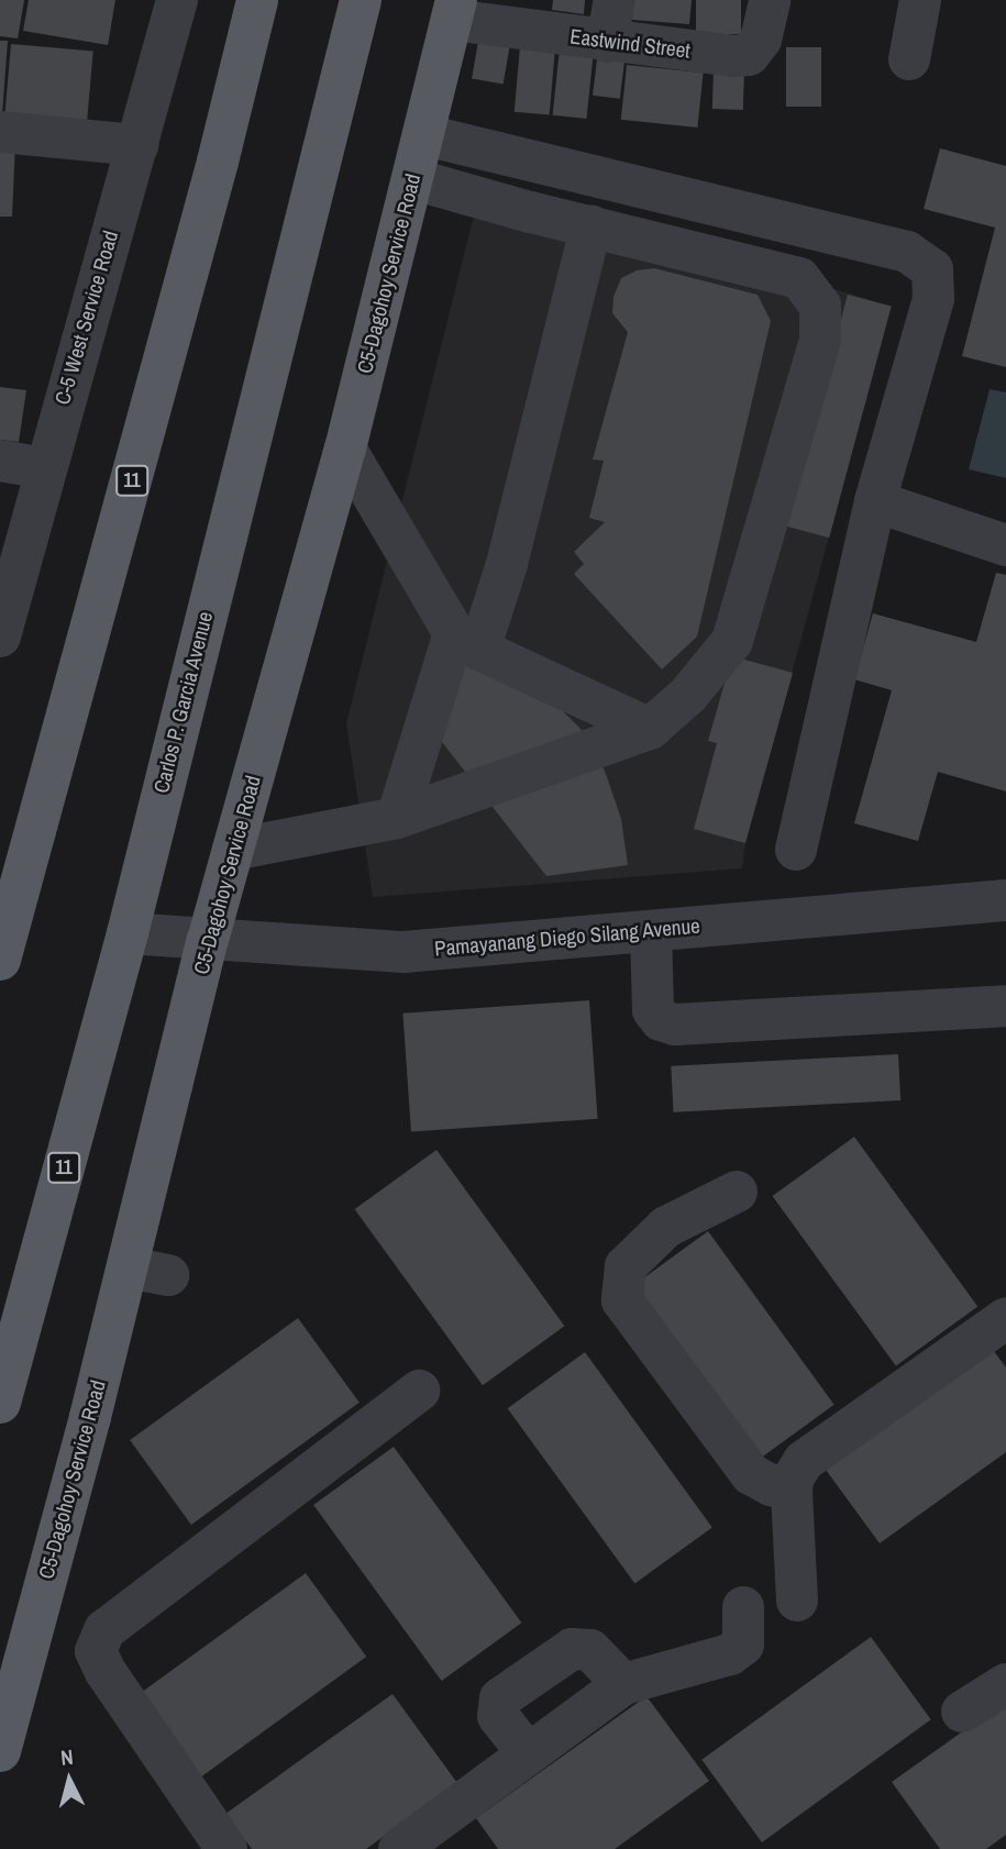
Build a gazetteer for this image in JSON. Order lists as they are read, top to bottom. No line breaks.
{"streets":{"main road":["C5-Dagohoy Service Road","11","Carlos P. Garcia Avenue"],"street":["Eastwind Street","C-5 West Service Road","Pamayanang Diego Silang Avenue"]},"crossings":[["Eastwind Street","C5-Dagohoy Service Road"],["C5-Dagohoy Service Road","Pamayanang Diego Silang Avenue"],["Carlos P. Garcia Avenue","Pamayanang Diego Silang Avenue"]],"north":"top"}
